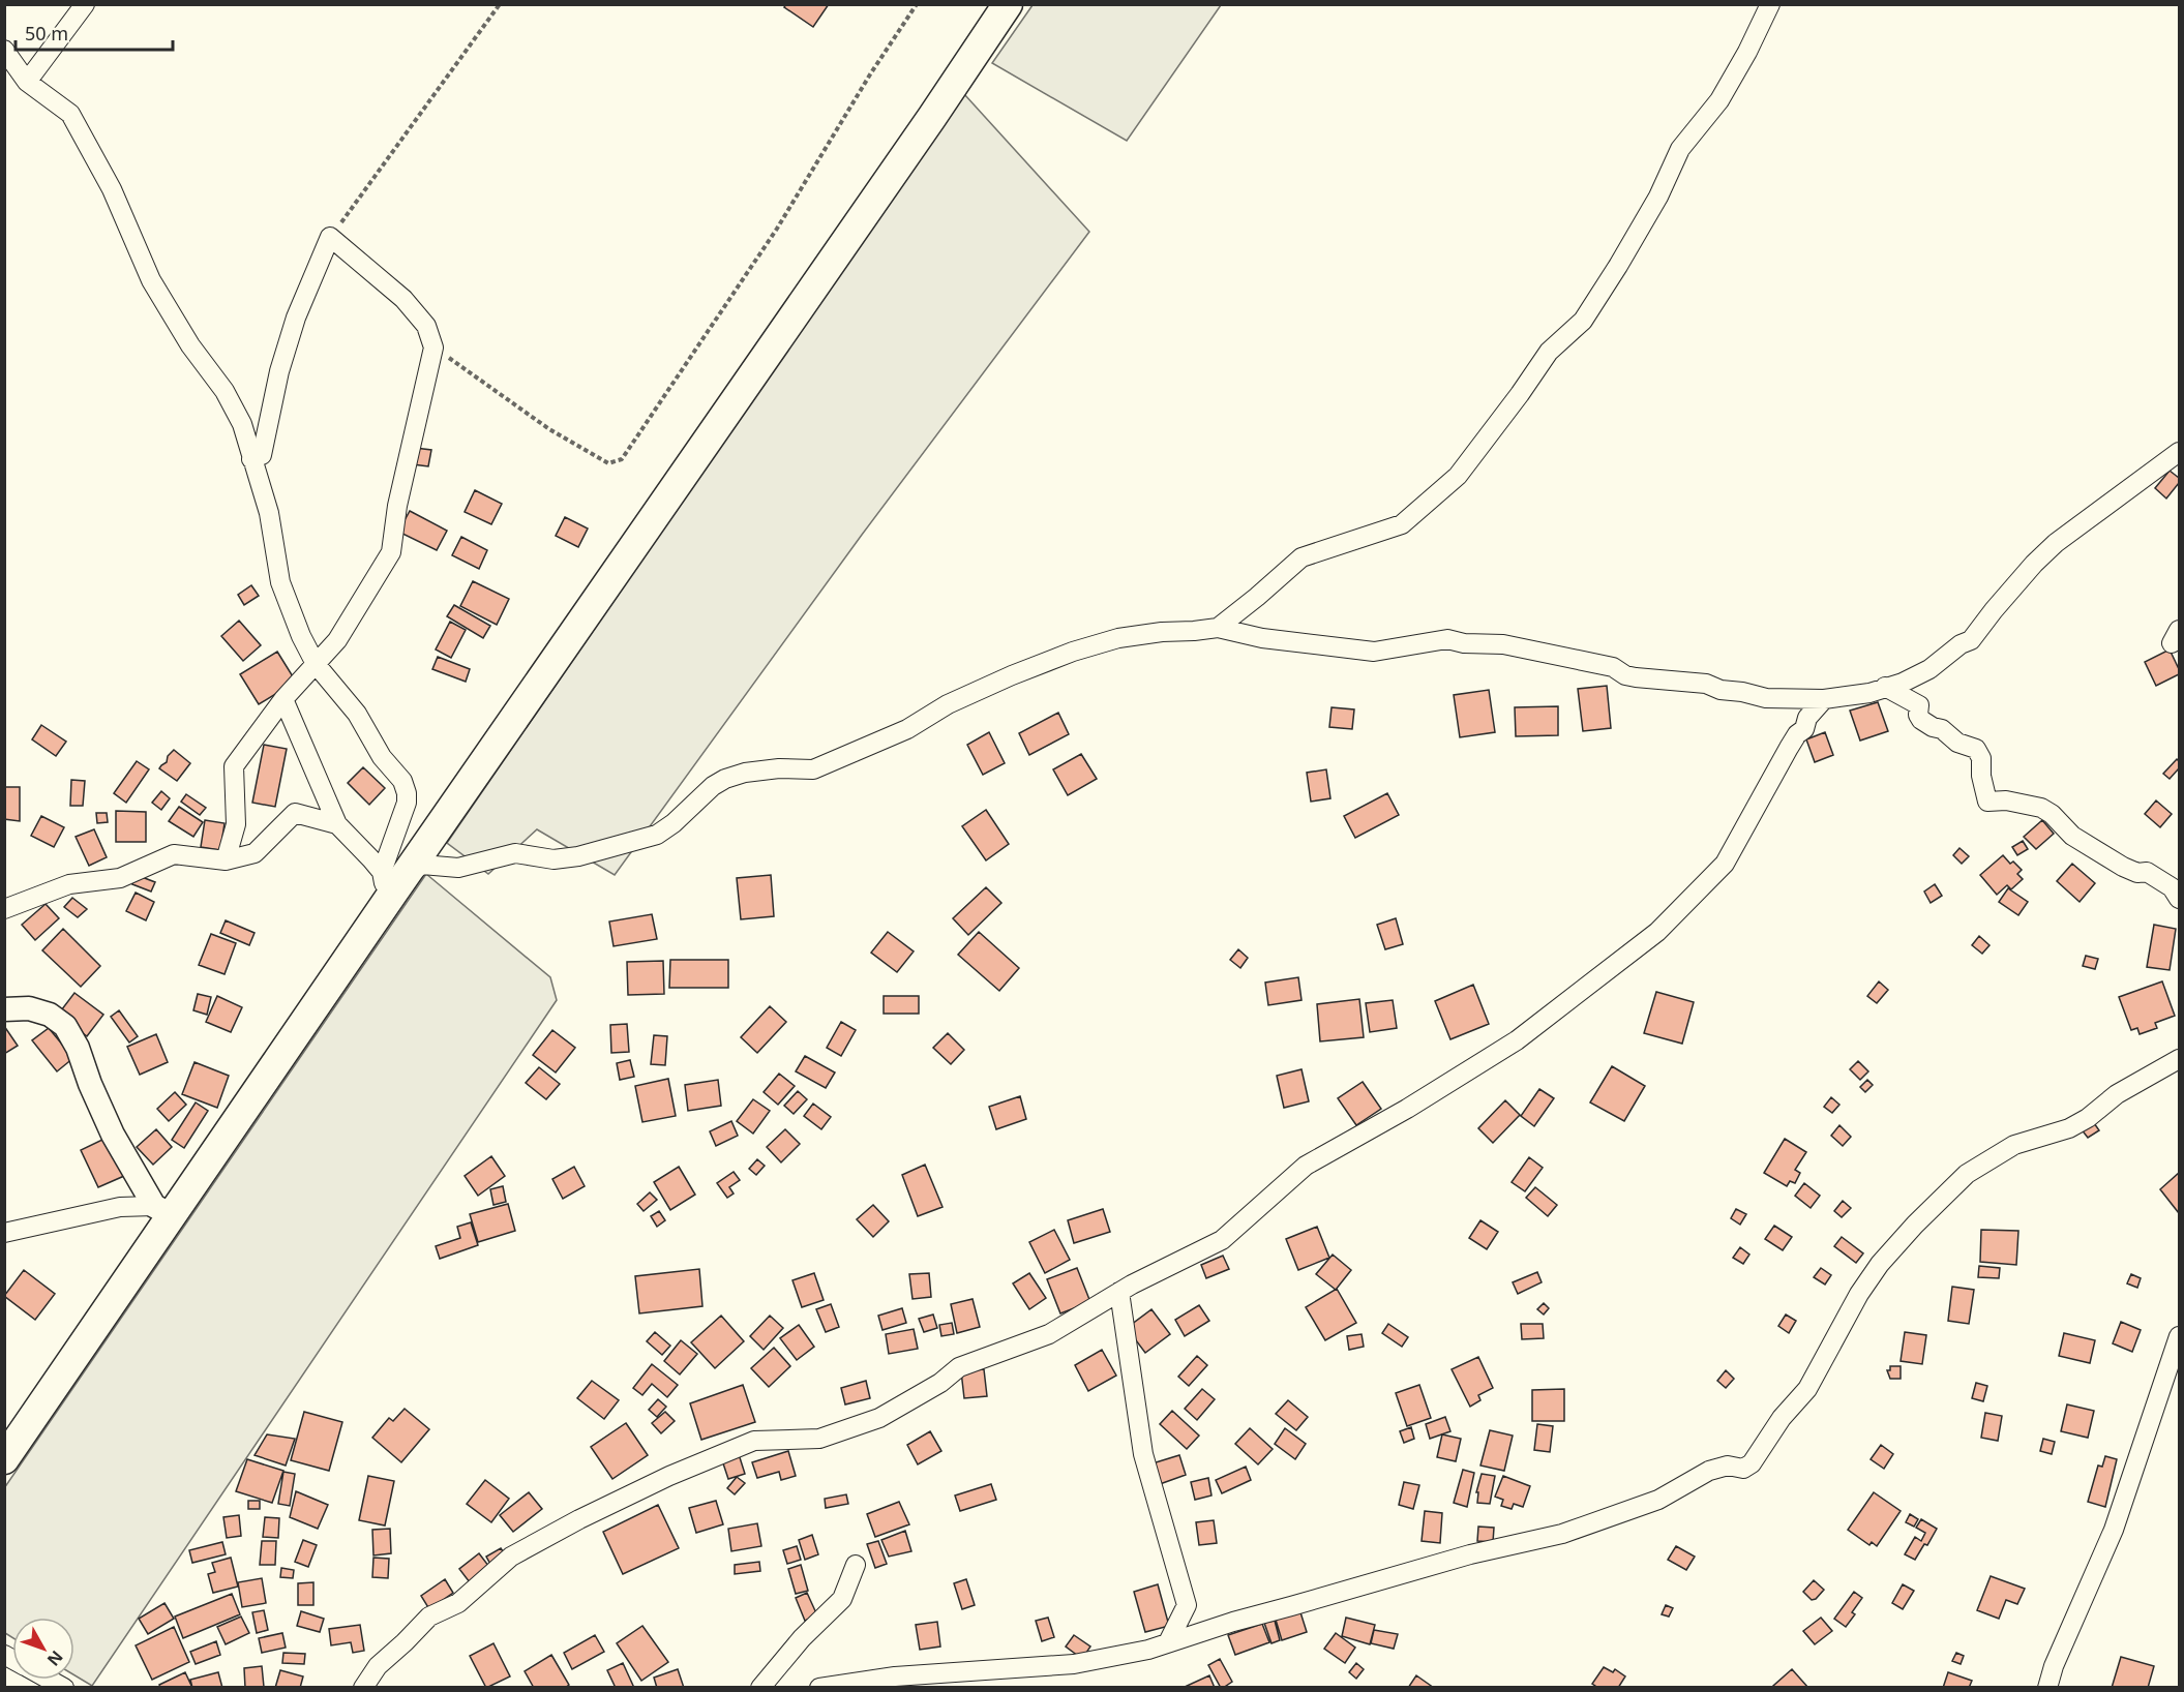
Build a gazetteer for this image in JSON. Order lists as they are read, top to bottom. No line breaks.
{"scale_bar":"50 m","north":"bottom right"}
